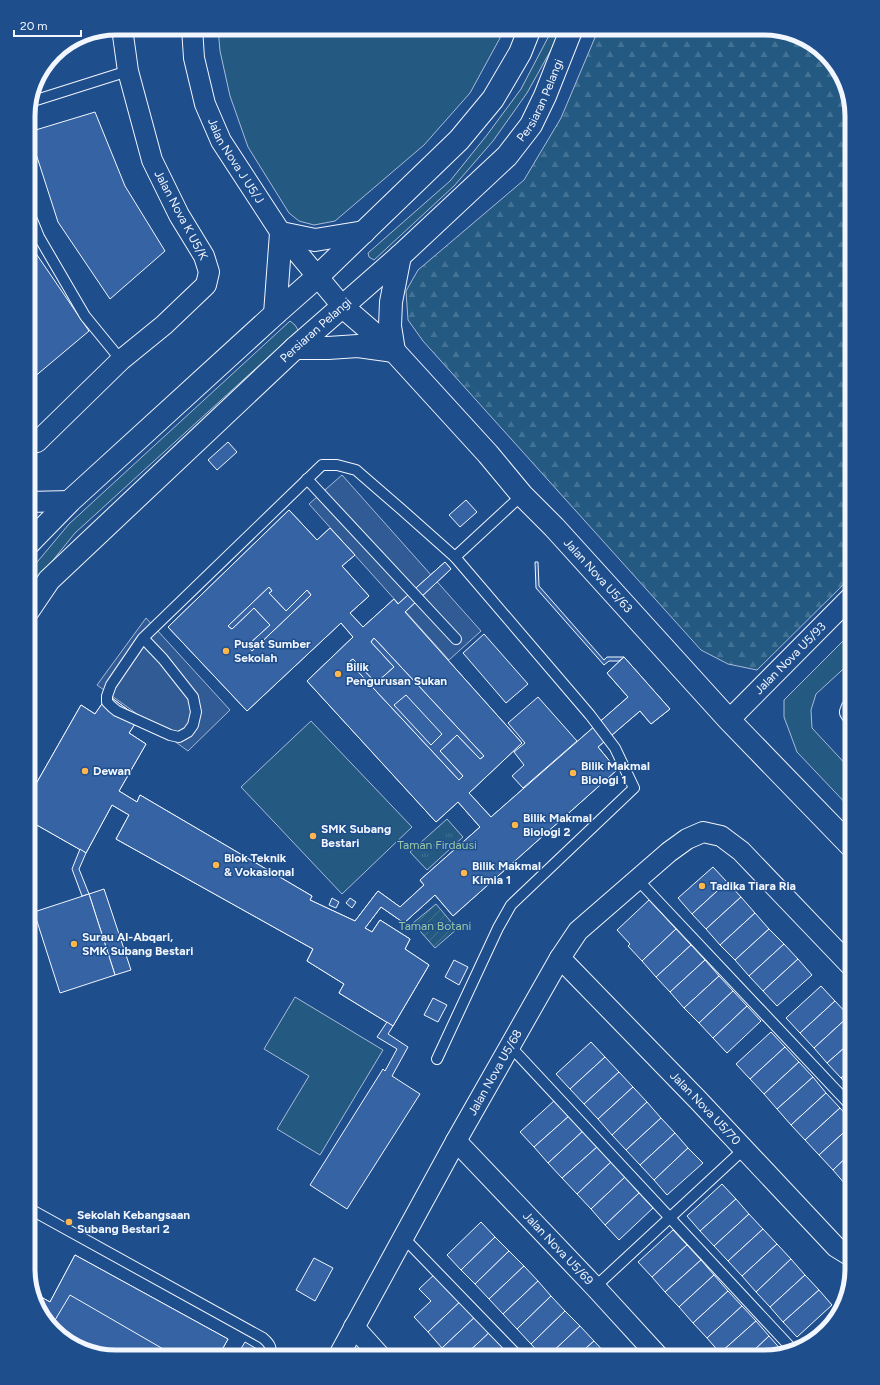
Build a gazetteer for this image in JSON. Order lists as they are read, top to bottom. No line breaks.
{"streets":{"street":["Persiaran Pelangi","Jalan Nova J U5/J","Jalan Nova K U5/K","Jalan Nova U5/63","Jalan Nova U5/93","Jalan Nova U5/68","Jalan Nova U5/70","Jalan Nova U5/69"]},"crossings":[["Persiaran Pelangi","Jalan Nova J U5/J"],["Persiaran Pelangi","Jalan Nova U5/63"],["Jalan Nova J U5/J","Jalan Nova U5/63"],["Jalan Nova U5/63","Jalan Nova U5/93"],["Jalan Nova U5/68","Jalan Nova U5/70"],["Jalan Nova U5/68","Jalan Nova U5/69"]],"parks":["Taman Firdausi","Taman Botani"],"places":["Pusat Sumber Sekolah","Bilik Pengurusan Sukan","Dewan","Bilik Makmal Biologi 1","Bilik Makmal Biologi 2","SMK Subang Bestari","Blok Teknik & Vokasional","Bilik Makmal Kimia 1","Tadika Tiara Ria","Surau Al-Abqari, SMK Subang Bestari","Sekolah Kebangsaan Subang Bestari 2"],"scale_bar":"20 m"}
